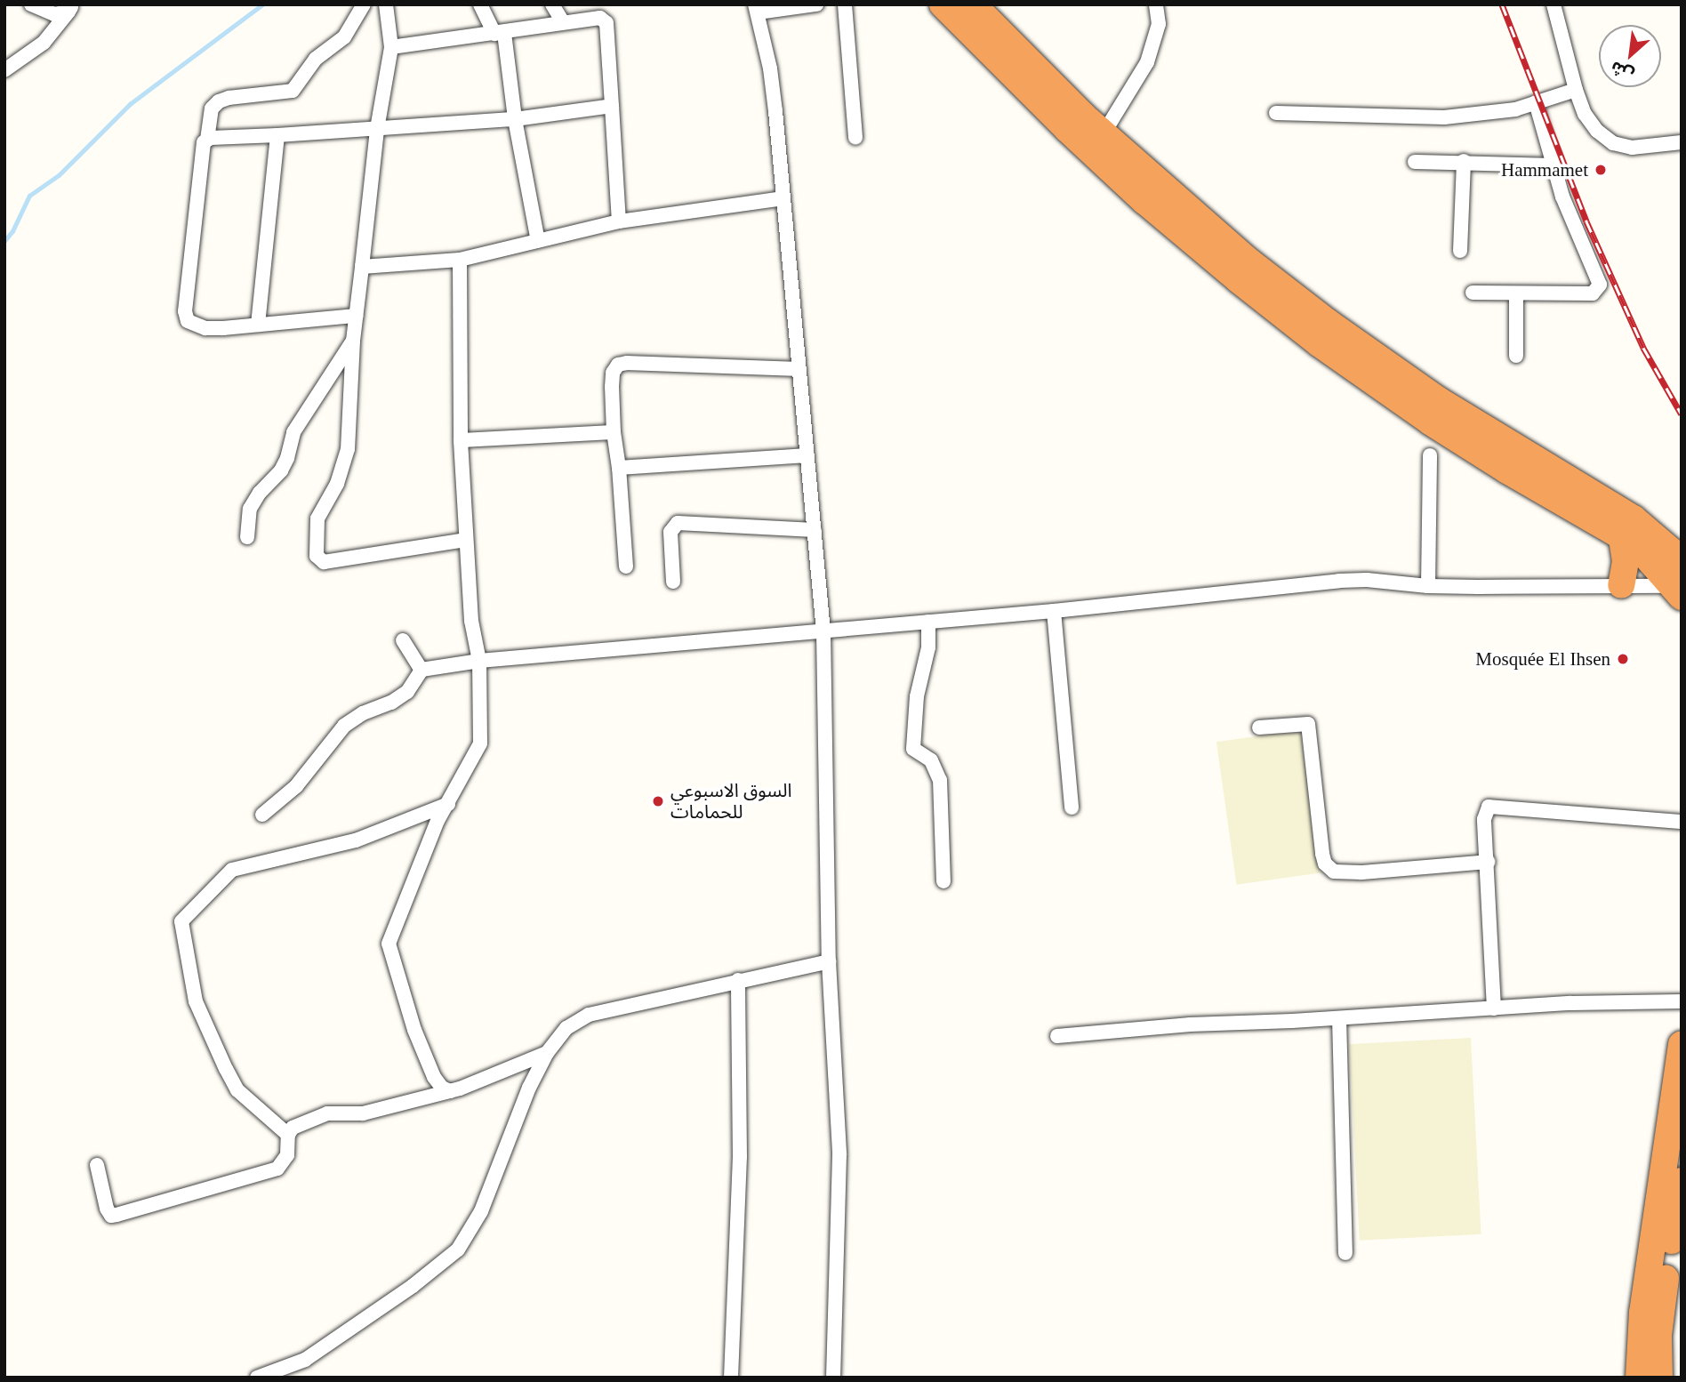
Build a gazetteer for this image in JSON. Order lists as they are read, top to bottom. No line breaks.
{"places":["Hammamet","Mosquée El Ihsen","السوق الاسبوعي للحمامات"],"north":"bottom left"}
